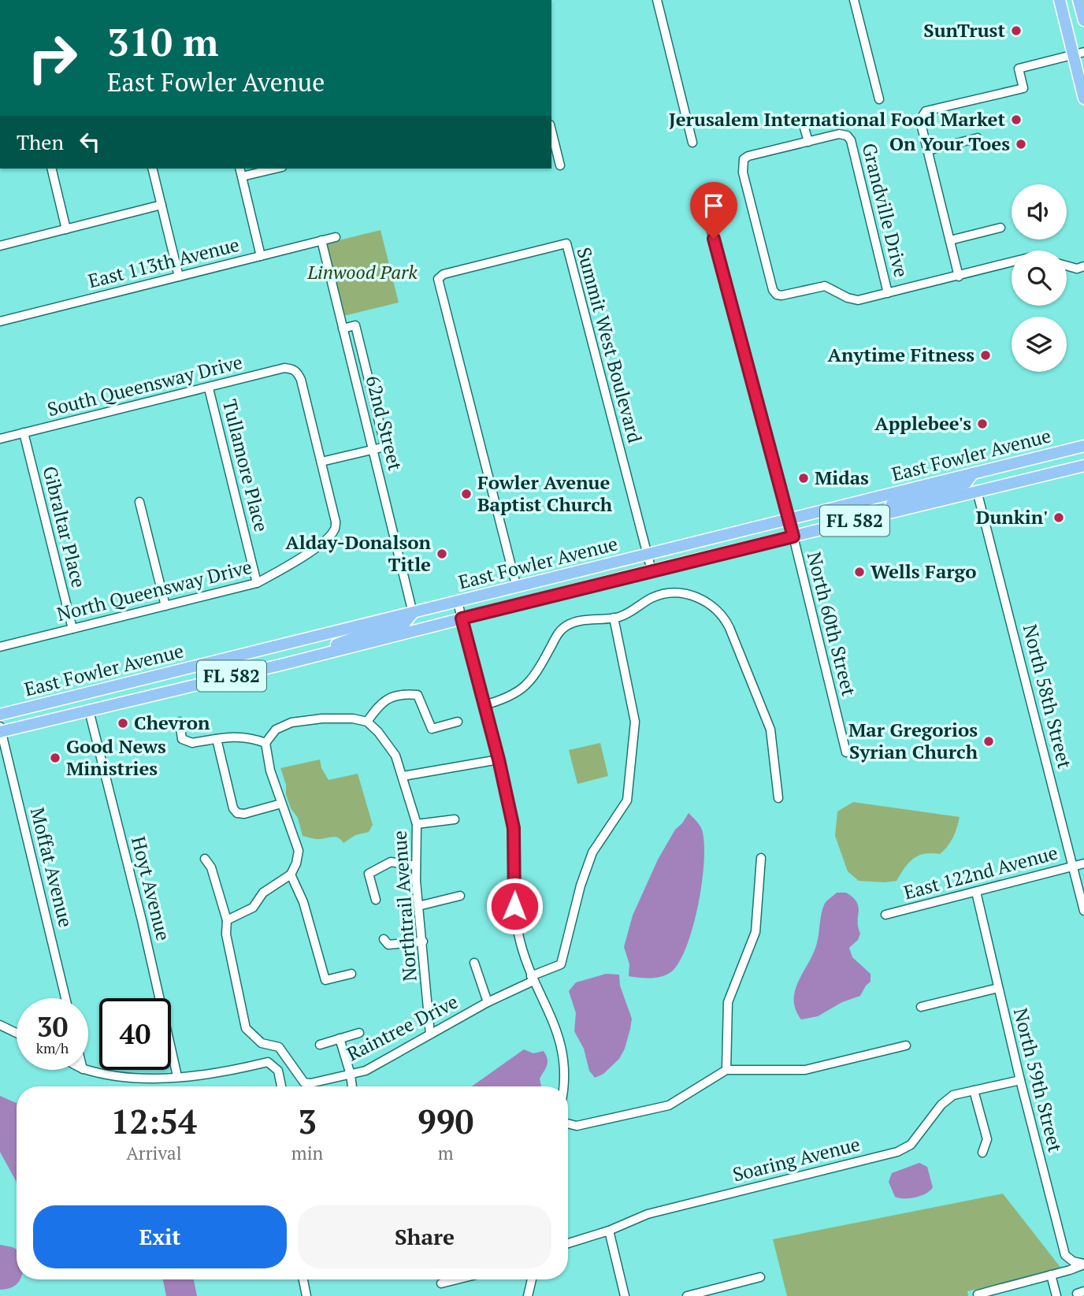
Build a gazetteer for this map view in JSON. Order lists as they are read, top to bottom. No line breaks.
{"streets":{"main road":["East Fowler Avenue","FL 582"],"street":["Grandville Drive","East 113th Avenue","Summit West Boulevard","South Queensway Drive","62nd Street","Tullamore Place","Gibraltar Place","North Queensway Drive","North 60th Street","North 58th Street","Moffat Avenue","East 122nd Avenue","Hoyt Avenue","Northtrail Avenue","Raintree Drive","North 59th Street","Soaring Avenue"]},"crossings":[["East 113th Avenue","62nd Street"],["Summit West Boulevard","East Fowler Avenue"],["South Queensway Drive","Tullamore Place"],["South Queensway Drive","Gibraltar Place"],["South Queensway Drive","North Queensway Drive"],["62nd Street","East Fowler Avenue"],["East Fowler Avenue","North 60th Street"],["East Fowler Avenue","North 58th Street"],["East Fowler Avenue","Moffat Avenue"],["East Fowler Avenue","Hoyt Avenue"],["Tullamore Place","North Queensway Drive"],["Gibraltar Place","North Queensway Drive"],["North 58th Street","East 122nd Avenue"],["East 122nd Avenue","North 59th Street"],["Northtrail Avenue","Raintree Drive"],["North 59th Street","Soaring Avenue"]],"parks":["Linwood Park"],"places":["SunTrust","Jerusalem International Food Market","On Your Toes","Anytime Fitness","Applebee's","Midas","Fowler Avenue Baptist Church","Dunkin'","Alday-Donalson Title","Wells Fargo","Chevron","Mar Gregorios Syrian Church","Good News Ministries"],"page":{"turn":["310 m","East Fowler Avenue"],"then":"Then","speed":"30 km/h","limit":"40","eta":["12:54","Arrival","3","min","990","m"],"buttons":["Exit","Share"]}}
